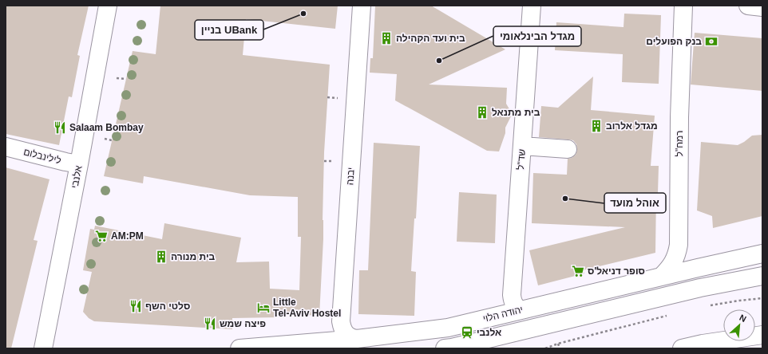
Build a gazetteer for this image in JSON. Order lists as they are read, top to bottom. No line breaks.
{"streets":{"street":["רמח\"ל","לילינבלום","שד\"ל","יבנה","אלנבי","יהודה הלוי"]},"crossings":[["רמח\"ל","יהודה הלוי"],["לילינבלום","אלנבי"],["שד\"ל","יהודה הלוי"],["יבנה","יהודה הלוי"]],"places":{"other":["בניין UBank","מגדל הבינלאומי","אוהל מועד"],"building":["בית ועד הקהילה","בית מתנאל","מגדל אלרוב","בית מנורה"],"bank":["בנק הפועלים"],"restaurant":["Salaam Bombay","סלטי השף","פיצה שמש"],"supermarket":["AM:PM","סופר דניאל'ס"],"hotel":["Little Tel-Aviv Hostel"],"station":["אלנבי"]},"north":"top right"}
